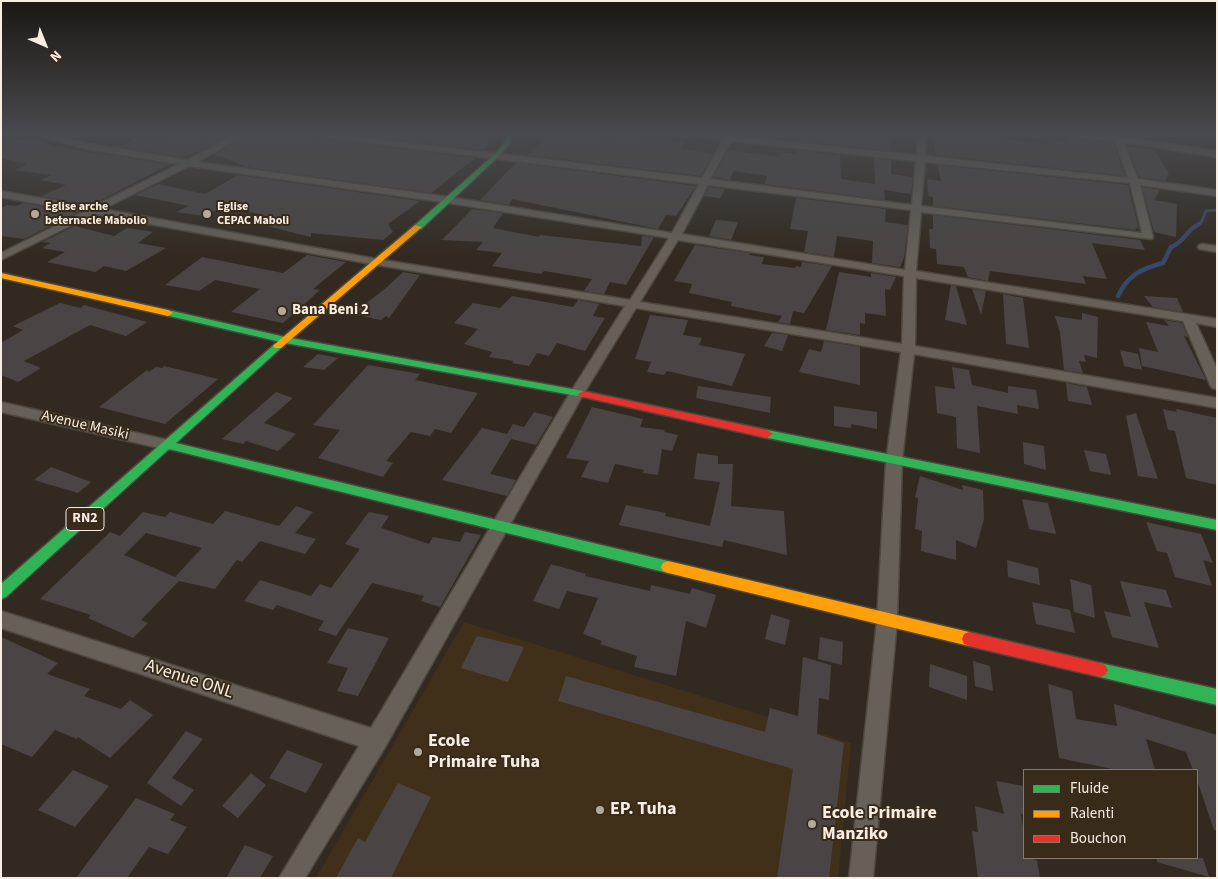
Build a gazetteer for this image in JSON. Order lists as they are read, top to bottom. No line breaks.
{"streets":{"main road":["RN2"],"street":["Avenue Masiki","Avenue ONL"]},"crossings":[["Avenue Masiki","RN2"]],"places":["Eglise arche beternacle Mabolio","Eglise CEPAC Maboli","Bana Beni 2","Ecole Primaire Tuha","EP. Tuha","Ecole Primaire Manziko"],"legend":["Fluide","Ralenti","Bouchon"],"north":"bottom right"}
